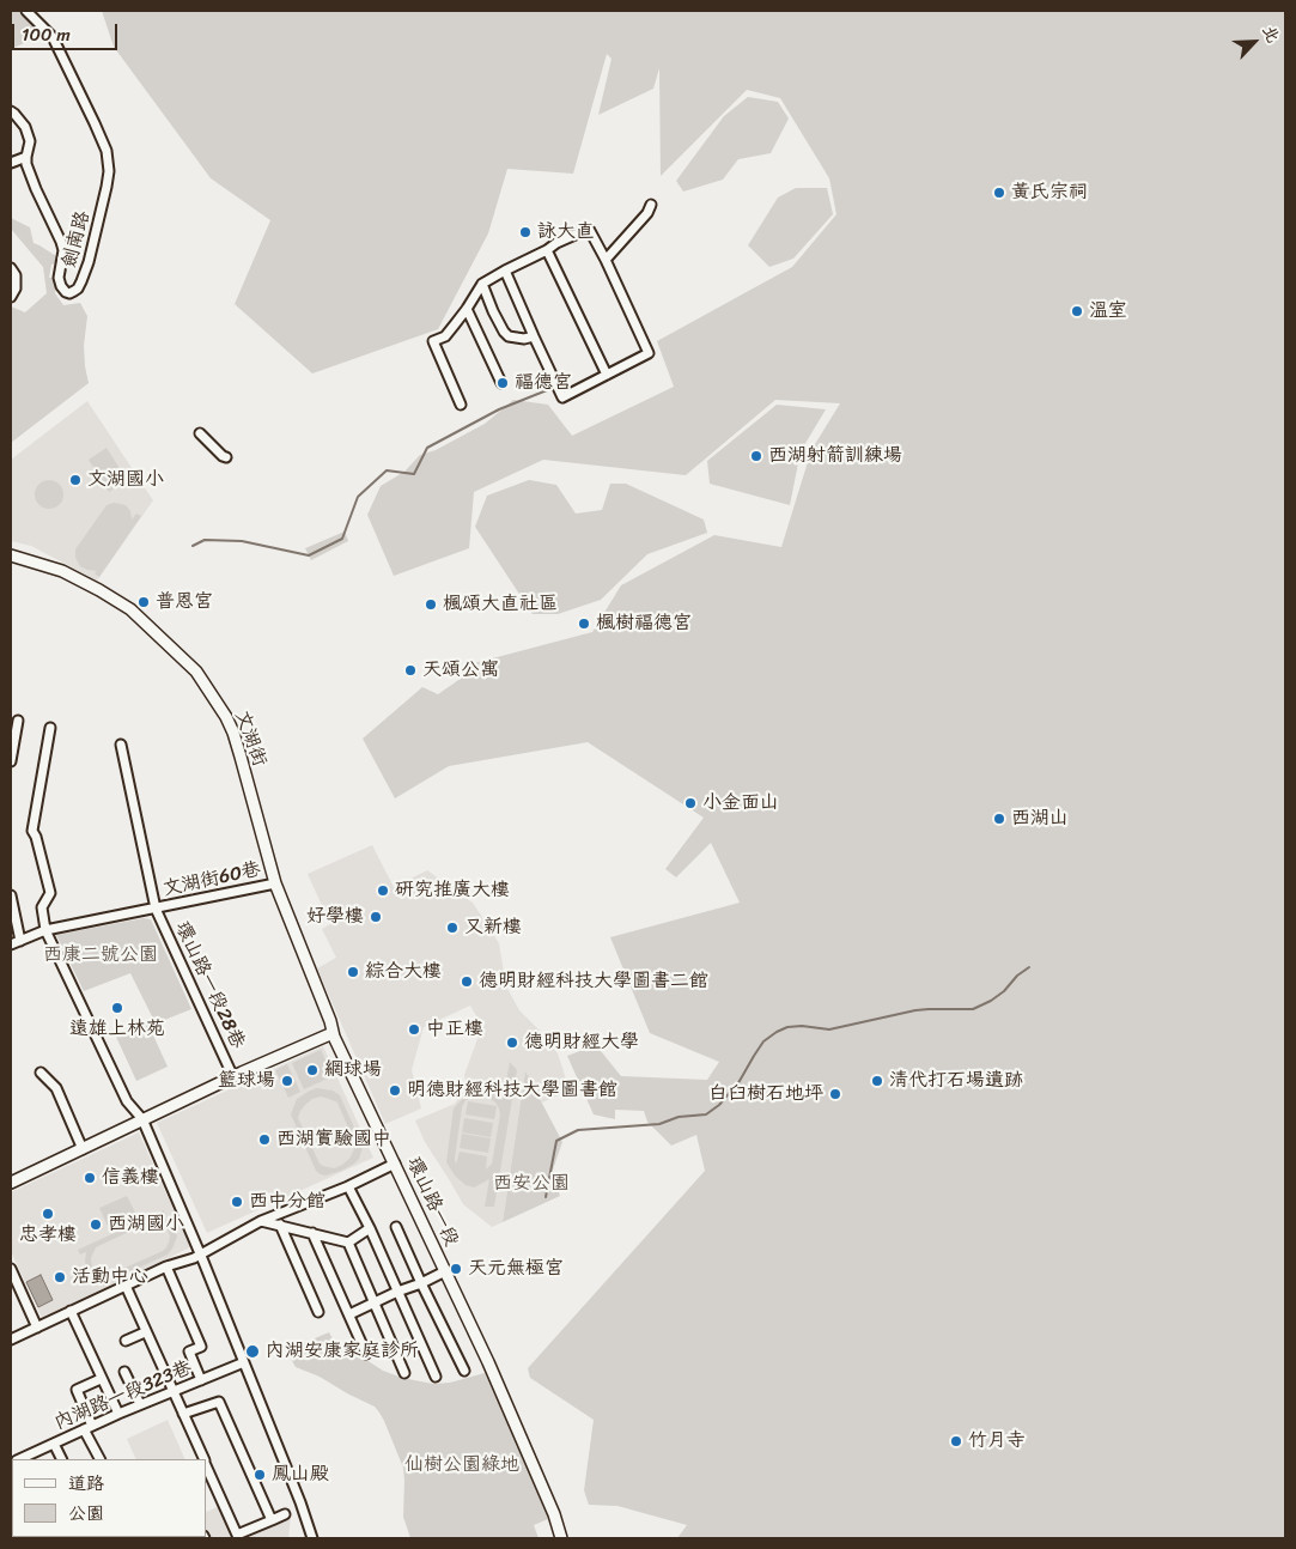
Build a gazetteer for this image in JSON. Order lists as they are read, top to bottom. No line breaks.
{"streets":{"street":["劍南路","文湖街","文湖街60巷","環山路一段28巷","環山路一段","內湖路一段323巷"]},"crossings":[["文湖街","文湖街60巷"],["文湖街","環山路一段"],["文湖街60巷","環山路一段28巷"]],"parks":["西康二號公園","西安公園","仙樹公園綠地"],"places":["黃氏宗祠","詠大直","溫室","福德宮","西湖射箭訓練場","文湖國小","普恩宮","楓頌大直社區","楓樹福德宮","天頌公寓","小金面山","西湖山","研究推廣大樓","好學樓","又新樓","綜合大樓","德明財經科技大學圖書二館","遠雄上林苑","中正樓","德明財經大學","網球場","籃球場","清代打石場遺跡","明德財經科技大學圖書館","白臼樹石地坪","西湖實驗國中","信義樓","西中分館","忠孝樓","西湖國小","天元無極宮","活動中心","內湖安康家庭診所","竹月寺","鳳山殿"],"legend":["道路","公園"],"scale_bar":"100 m","north":"top right"}
